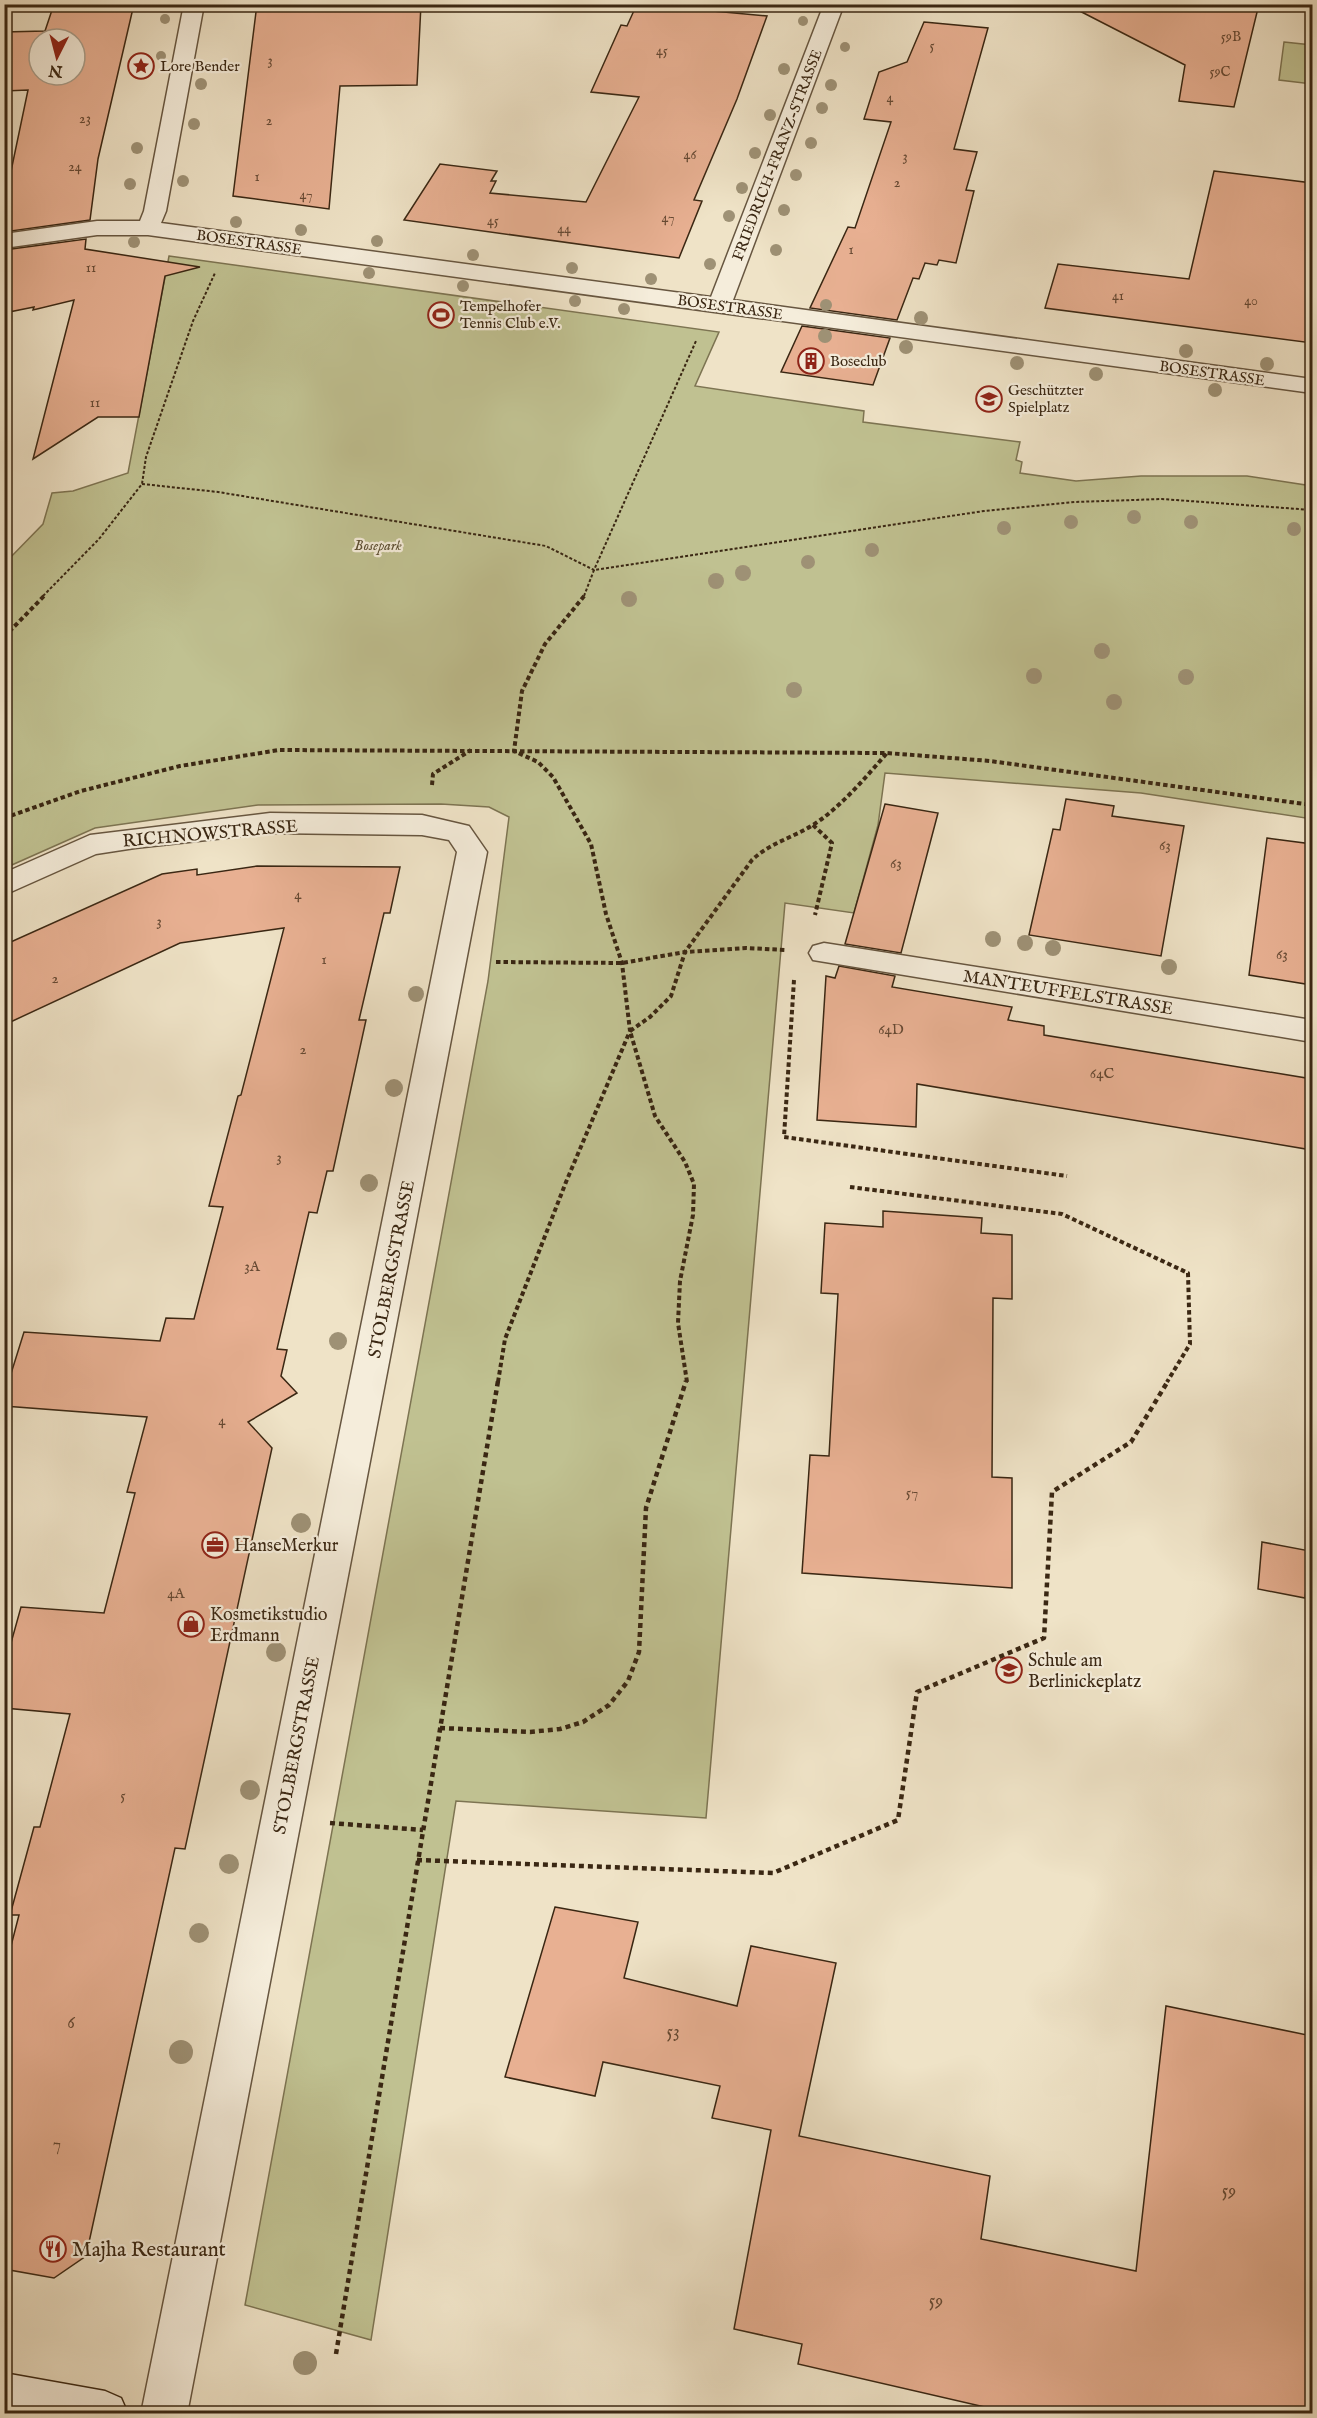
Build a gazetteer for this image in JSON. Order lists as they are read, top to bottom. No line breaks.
{"streets":{"street":["FRIEDRICH-FRANZ-STRASSE","BOSESTRASSE","RICHNOWSTRASSE","MANTEUFFELSTRASSE","STOLBERGSTRASSE"]},"crossings":[["FRIEDRICH-FRANZ-STRASSE","BOSESTRASSE"],["RICHNOWSTRASSE","STOLBERGSTRASSE"]],"parks":["Bosepark"],"places":{"place":["Lore Bender"],"sports":["Tempelhofer Tennis Club e.V."],"building":["Boseclub"],"school or university":["Geschützter Spielplatz","Schule am Berlinickeplatz"],"office":["HanseMerkur"],"shop":["Kosmetikstudio Erdmann"],"restaurant":["Majha Restaurant"]},"house_numbers":["59B","5","45","3","59C","4","23","2","46","3","24","1","2","47","47","45","44","1","11","41","40","11","63","63","4","3","63","1","2","64D","2","64C","3","3A","4","57","4A","5","6","53","7","59","59"],"north":"bottom"}
